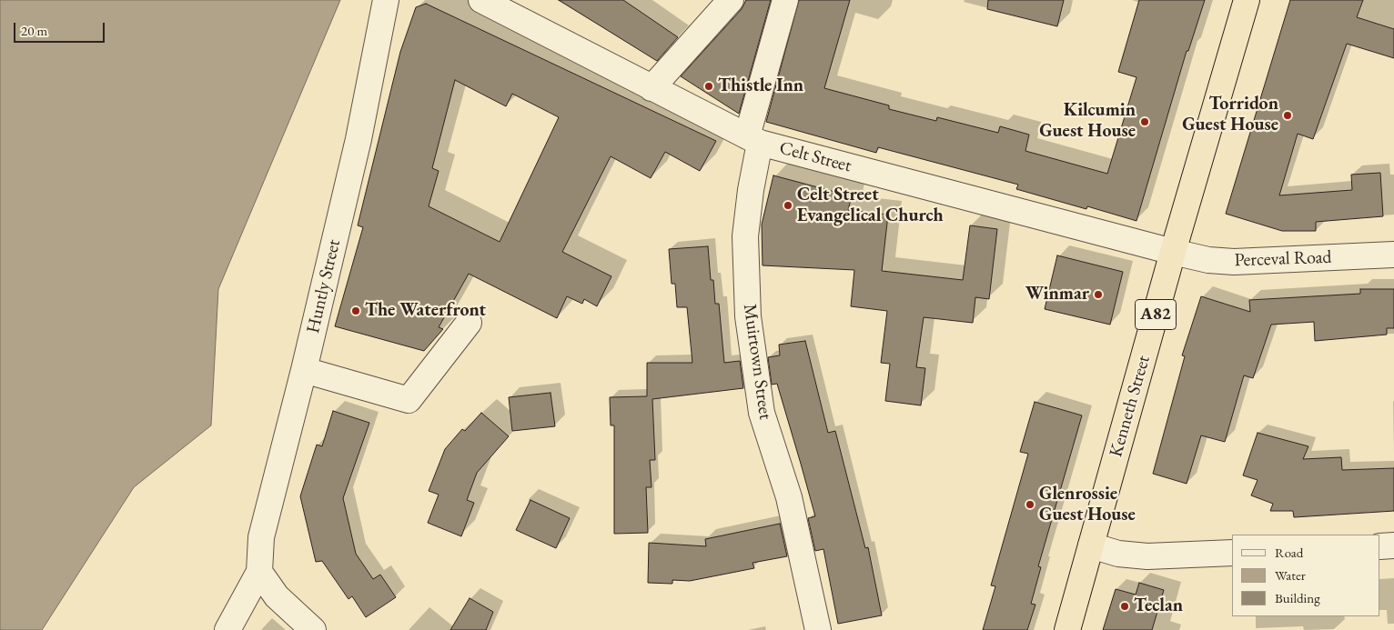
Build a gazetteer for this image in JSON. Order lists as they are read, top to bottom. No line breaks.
{"streets":{"highway":["A82","Kenneth Street"],"street":["Celt Street","Perceval Road","Huntly Street","Muirtown Street"]},"crossings":[["Celt Street","Perceval Road"],["Celt Street","Muirtown Street"],["Celt Street","Kenneth Street"],["Perceval Road","Kenneth Street"]],"places":["Thistle Inn","Torridon Guest House","Kilcumin Guest House","Celt Street Evangelical Church","Winmar","The Waterfront","Glenrossie Guest House","Teclan"],"legend":["Road","Water","Building"],"scale_bar":"20 m"}
